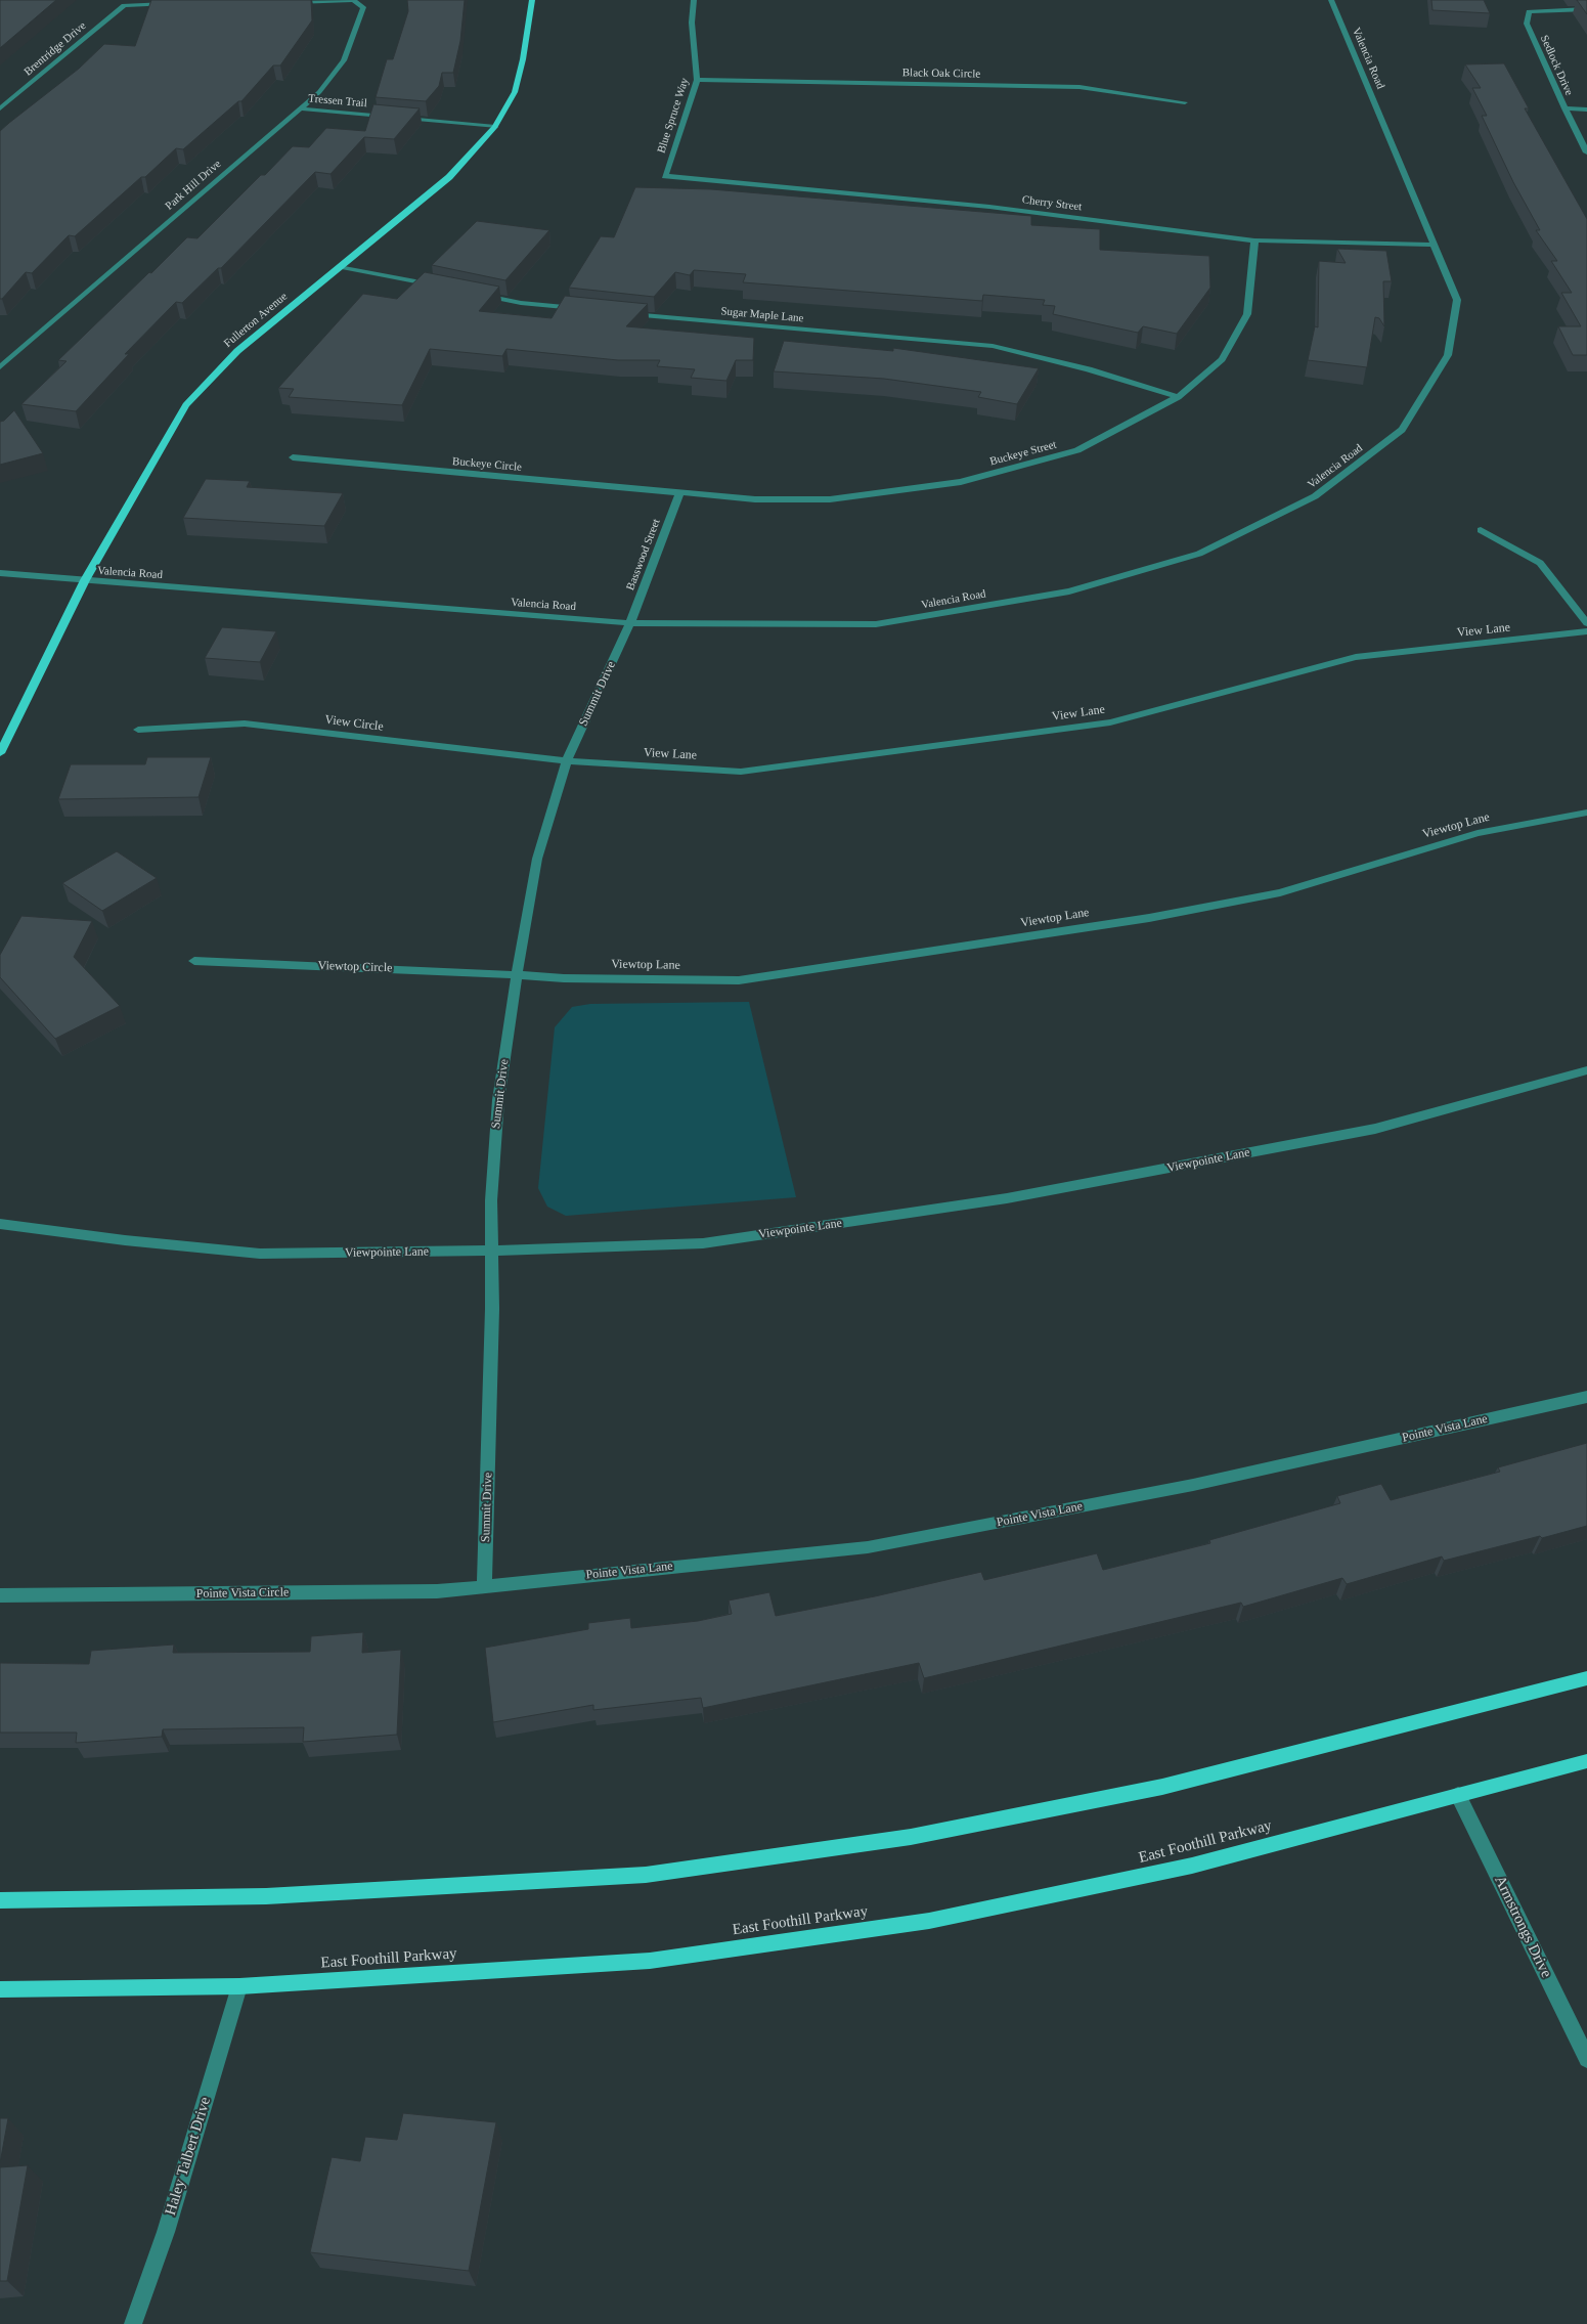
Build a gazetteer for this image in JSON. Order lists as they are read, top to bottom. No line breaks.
{"streets":{"main road":["Fullerton Avenue","East Foothill Parkway"],"street":["Brentridge Drive","Valencia Road","Sedlock Drive","Black Oak Circle","Tressen Trail","Blue Spruce Way","Park Hill Drive","Cherry Street","Sugar Maple Lane","Buckeye Street","Buckeye Circle","Basswood Street","View Lane","Summit Drive","View Circle","Viewtop Lane","Viewtop Circle","Viewpointe Lane","Pointe Vista Lane","Pointe Vista Circle","Armstrongs Drive","Haley Talbert Drive"]},"crossings":[["Valencia Road","Cherry Street"],["Valencia Road","Fullerton Avenue"],["Valencia Road","Basswood Street"],["Valencia Road","Summit Drive"],["Black Oak Circle","Blue Spruce Way"],["Tressen Trail","Park Hill Drive"],["Tressen Trail","Fullerton Avenue"],["Blue Spruce Way","Cherry Street"],["Cherry Street","Buckeye Street"],["Sugar Maple Lane","Buckeye Street"],["Buckeye Street","Buckeye Circle"],["Buckeye Street","Basswood Street"],["Buckeye Circle","Basswood Street"],["Basswood Street","Summit Drive"],["View Lane","Summit Drive"],["View Lane","View Circle"],["Summit Drive","View Circle"],["Summit Drive","Viewtop Lane"],["Summit Drive","Viewtop Circle"],["Summit Drive","Viewpointe Lane"],["Summit Drive","Pointe Vista Lane"],["Summit Drive","Pointe Vista Circle"],["Viewtop Lane","Viewtop Circle"],["Pointe Vista Lane","Pointe Vista Circle"],["East Foothill Parkway","Armstrongs Drive"],["East Foothill Parkway","Haley Talbert Drive"]]}
